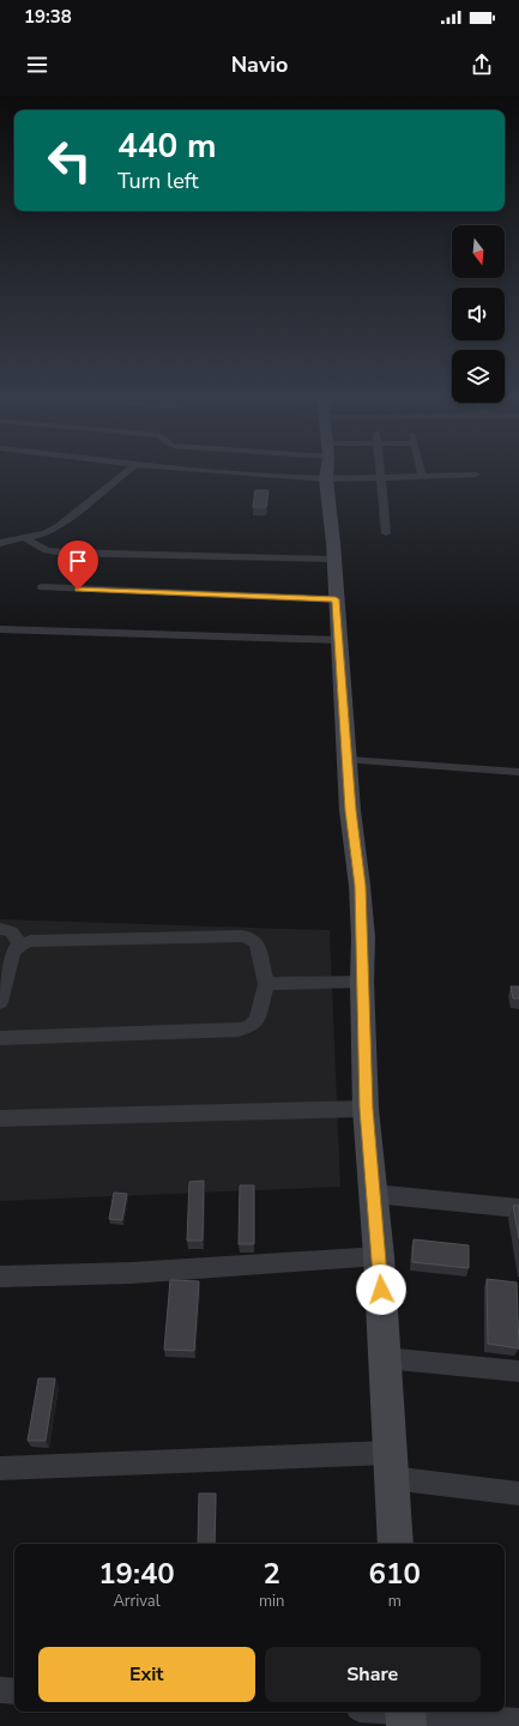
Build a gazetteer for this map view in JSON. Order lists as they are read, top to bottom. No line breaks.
{"north":"bottom","page":{"status":"19:38","header":"Navio","turn":["440 m","Turn left"],"eta":["19:40","Arrival","2","min","610","m"],"buttons":["Exit","Share"]}}
